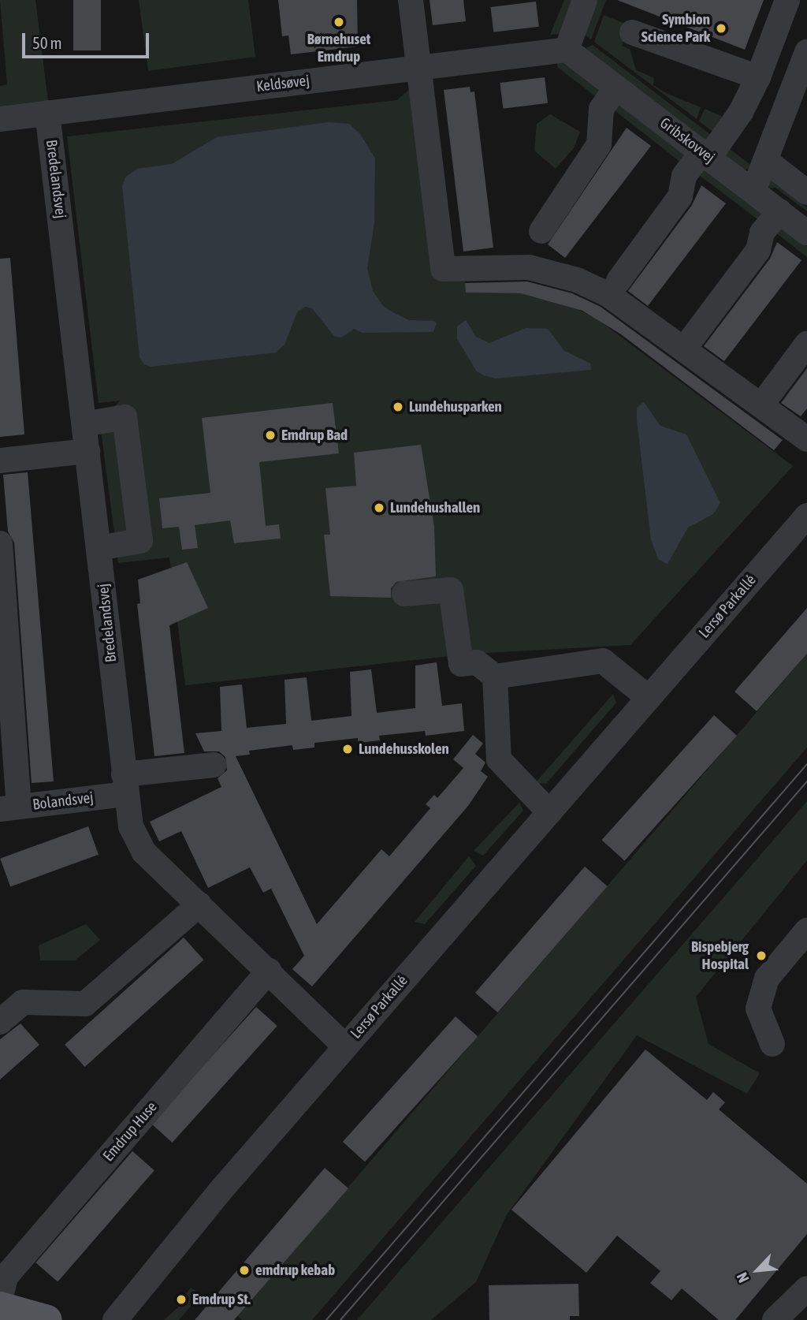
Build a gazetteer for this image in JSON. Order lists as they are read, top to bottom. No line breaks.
{"streets":{"street":["Keldsøvej","Gribskovvej","Bredelandsvej","Lersø Parkallé","Bolandsvej","Emdrup Huse"]},"crossings":[["Keldsøvej","Gribskovvej"],["Keldsøvej","Bredelandsvej"],["Bredelandsvej","Lersø Parkallé"],["Bredelandsvej","Bolandsvej"],["Bredelandsvej","Emdrup Huse"]],"places":["Børnehuset Emdrup","Symbion Science Park","Lundehusparken","Emdrup Bad","Lundehushallen","Lundehusskolen","Bispebjerg Hospital","emdrup kebab","Emdrup St."],"scale_bar":"50 m","north":"bottom left"}
